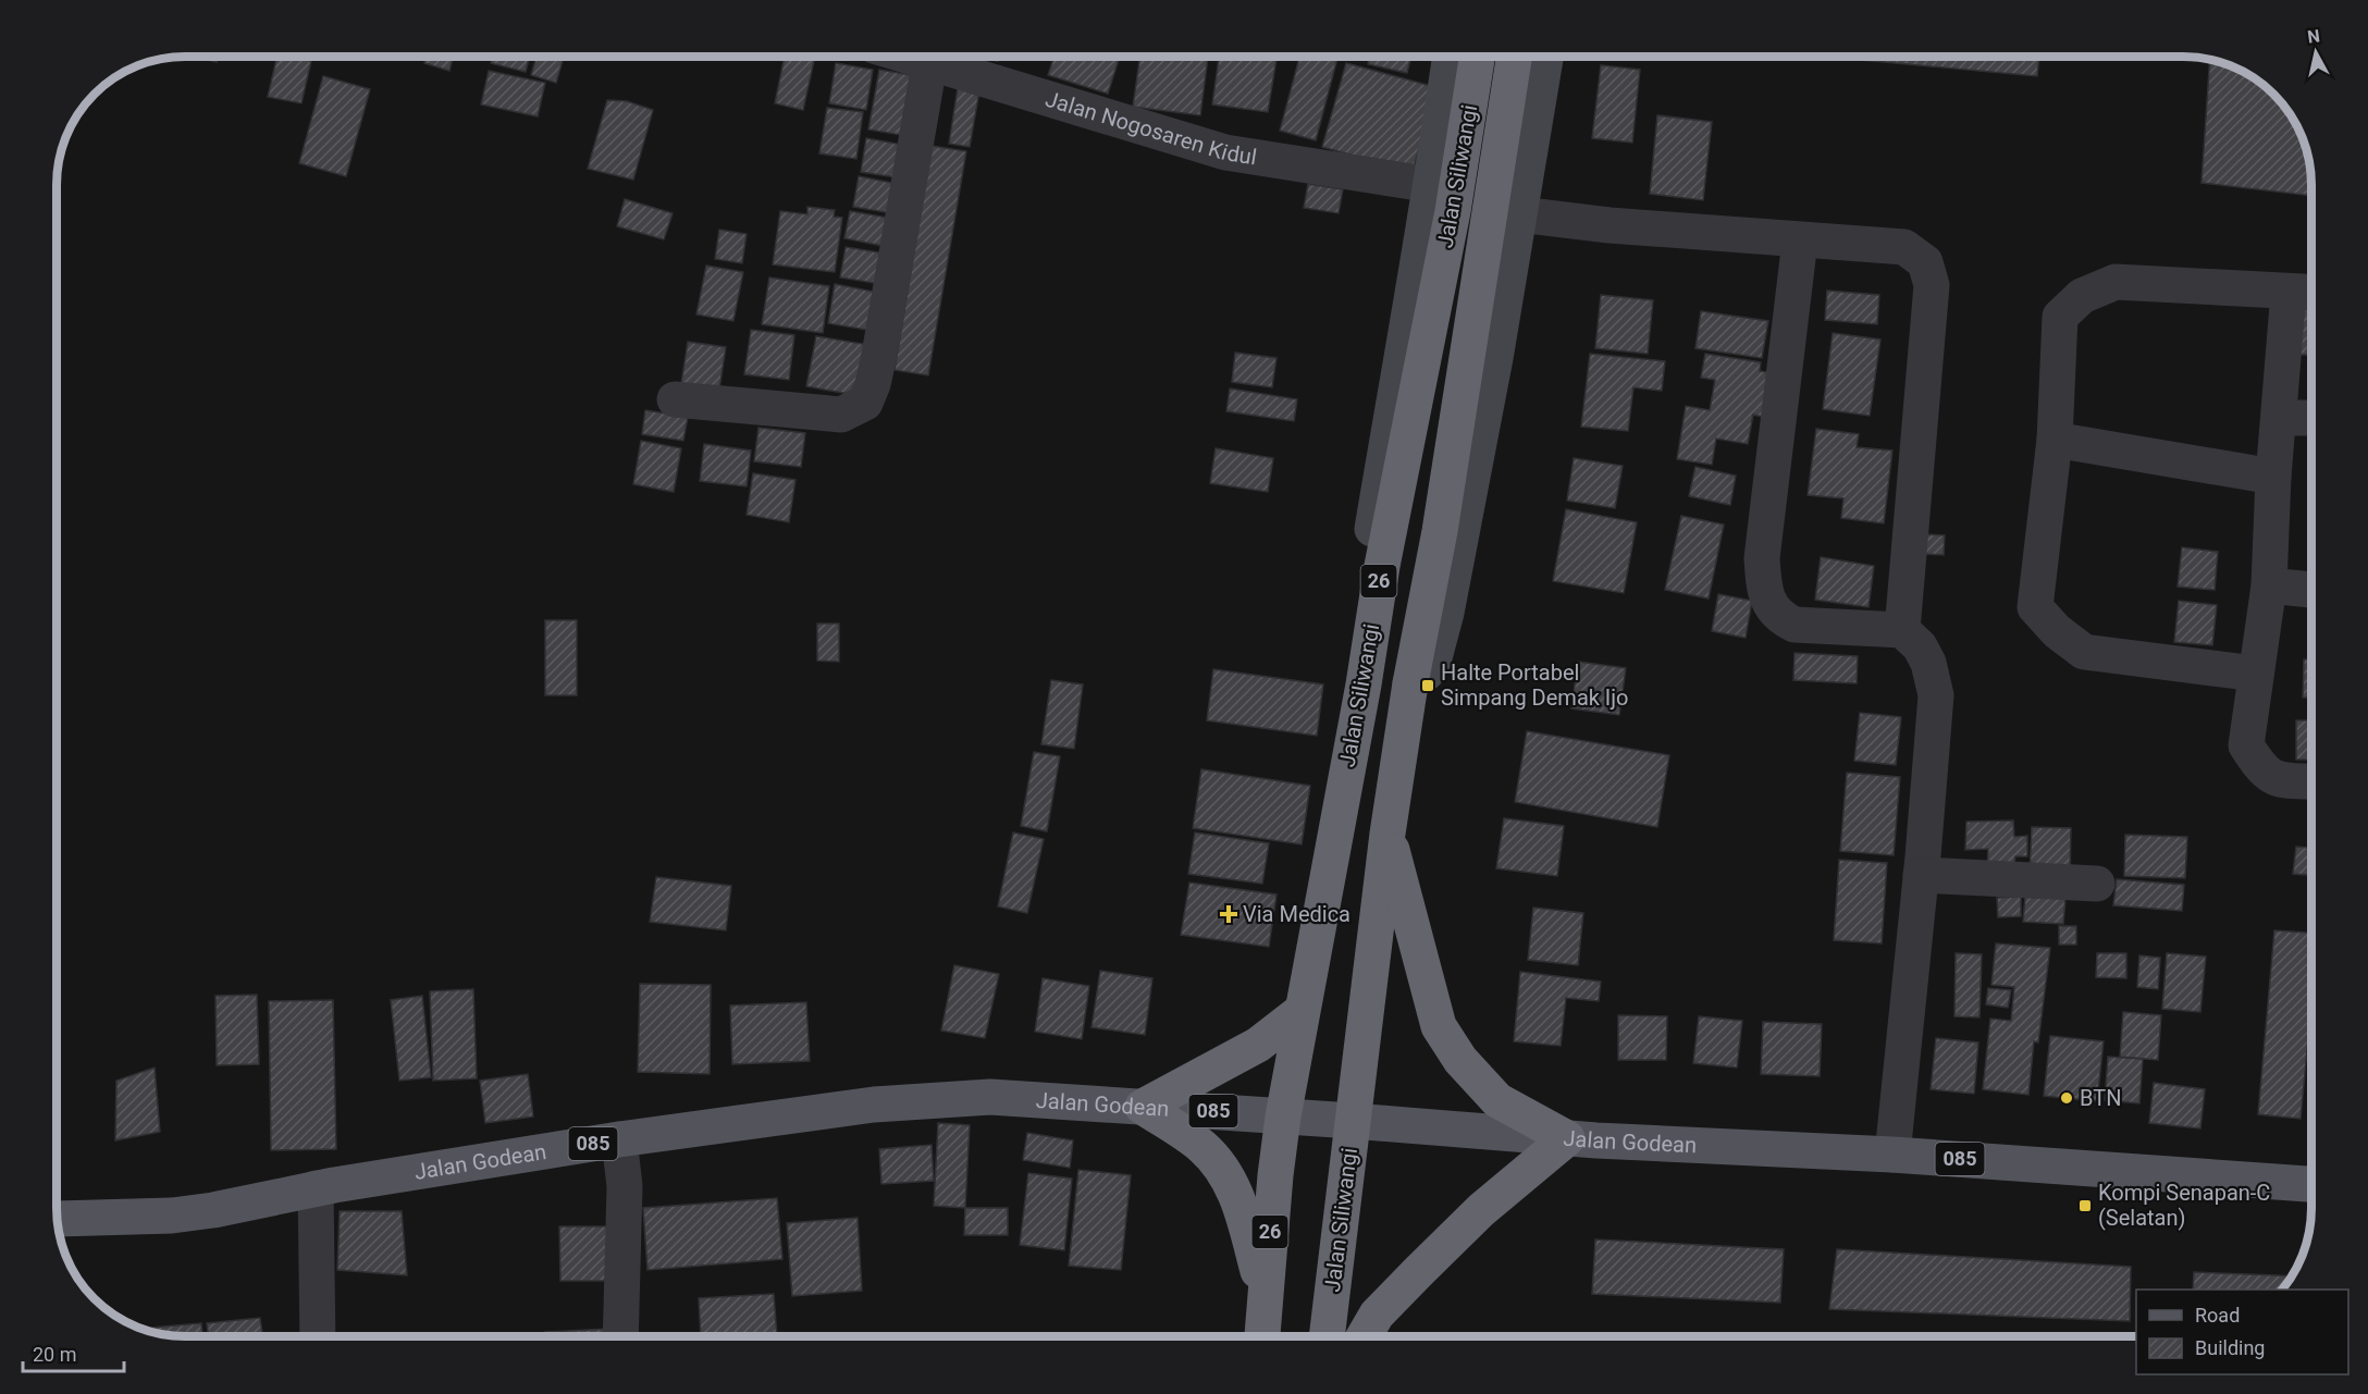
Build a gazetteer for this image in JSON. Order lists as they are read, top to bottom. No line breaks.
{"streets":{"highway":["Jalan Siliwangi","26"],"main road":["Jalan Godean","085"],"street":["Jalan Nogosaren Kidul"]},"crossings":[["Jalan Siliwangi","Jalan Godean"]],"places":{"transit":["Halte Portabel Simpang Demak Ijo","Kompi Senapan-C (Selatan)"],"health":["Via Medica"],"other":["BTN"]},"legend":["Road","Building"],"scale_bar":"20 m","north":"top"}
